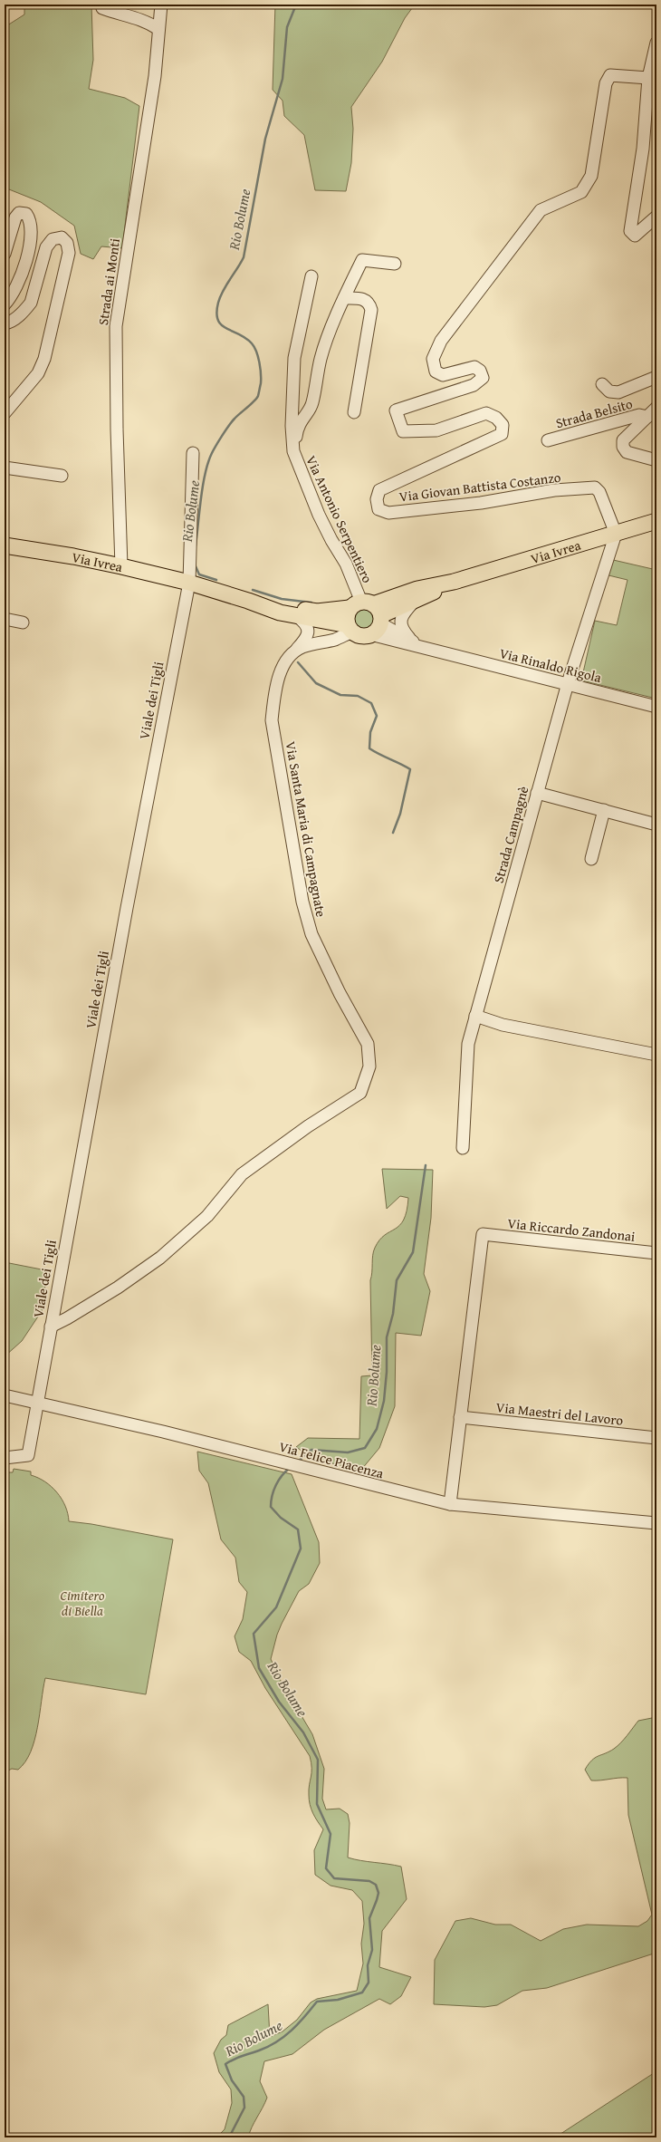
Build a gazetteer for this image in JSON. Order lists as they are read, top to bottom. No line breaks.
{"streets":{"main road":["Via Ivrea"],"street":["Strada ai Monti","Strada Belsito","Via Giovan Battista Costanzo","Via Antonio Serpentiero","Via Rinaldo Rigola","Viale dei Tigli","Via Santa Maria di Campagnate","Strada Campagnè","Via Riccardo Zandonai","Via Maestri del Lavoro","Via Felice Piacenza"]},"crossings":[["Strada ai Monti","Via Ivrea"],["Via Giovan Battista Costanzo","Via Ivrea"],["Via Giovan Battista Costanzo","Strada Campagnè"],["Via Antonio Serpentiero","Via Ivrea"],["Via Antonio Serpentiero","Via Rinaldo Rigola"],["Via Ivrea","Via Rinaldo Rigola"],["Via Ivrea","Viale dei Tigli"],["Via Ivrea","Via Santa Maria di Campagnate"],["Via Ivrea","Strada Campagnè"],["Via Rinaldo Rigola","Strada Campagnè"],["Viale dei Tigli","Via Santa Maria di Campagnate"],["Viale dei Tigli","Via Felice Piacenza"],["Via Riccardo Zandonai","Via Maestri del Lavoro"]],"water":["Rio Bolume"],"parks":["Cimitero di Biella"]}
